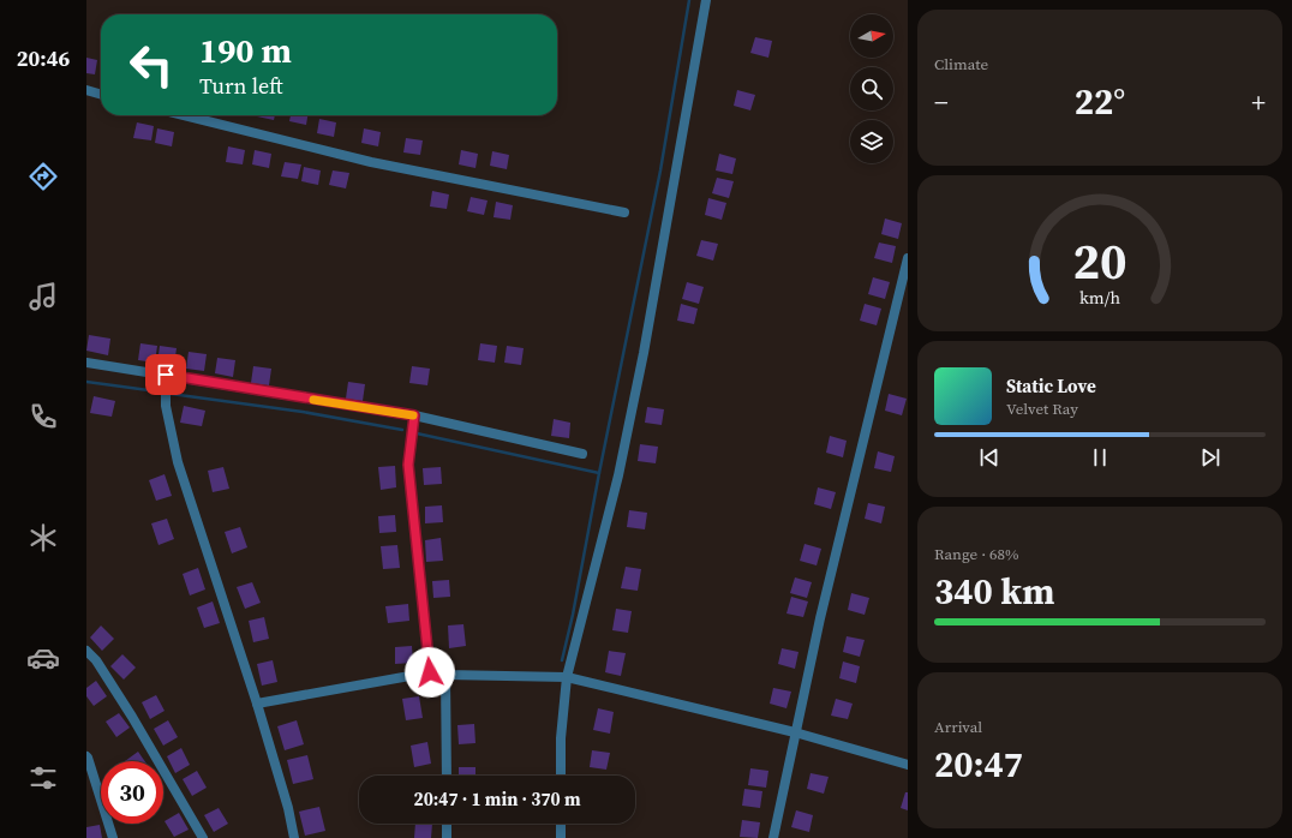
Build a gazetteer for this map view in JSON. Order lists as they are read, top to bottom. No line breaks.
{"north":"right","page":{"tabs":"20:46","tile":["Climate",["Range · 68%","340 km"],["Arrival","20:47"]],"turn":["190 m","Turn left"],"heat":["−","22°","+"],"song":["Static Love","Velvet Ray"],"limit":"30","trip":"20:47 · 1 min · 370 m","gauge":["20","km/h"]}}
